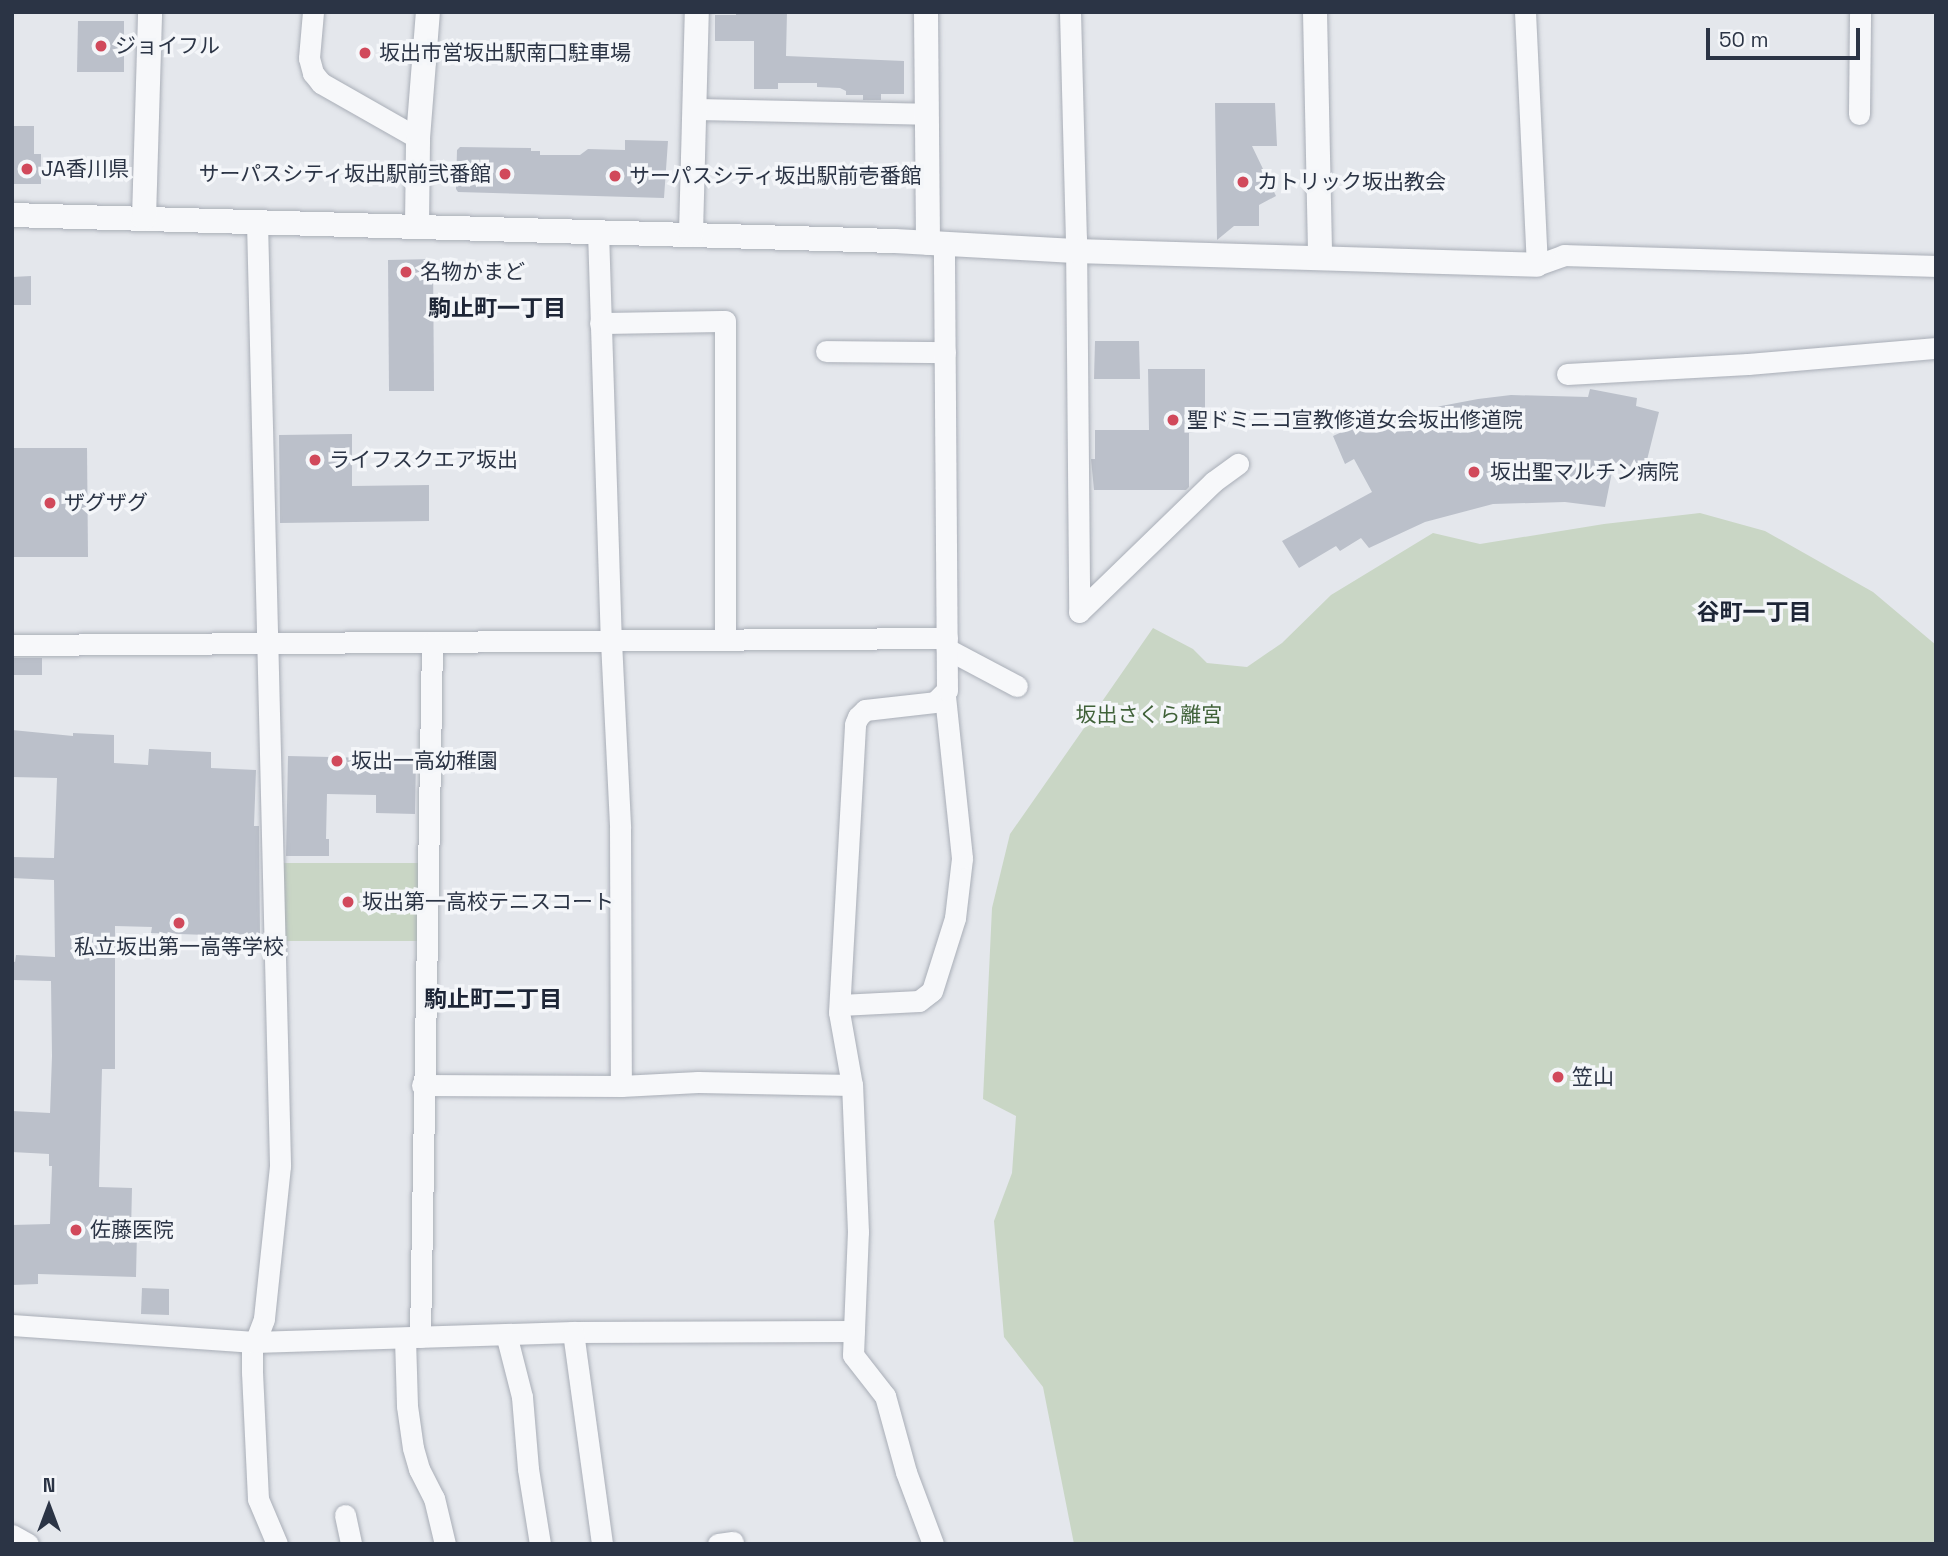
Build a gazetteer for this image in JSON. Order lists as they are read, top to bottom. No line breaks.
{"districts":["駒止町一丁目","谷町一丁目","駒止町二丁目"],"parks":["坂出さくら離宮"],"places":["ジョイフル","坂出市営坂出駅南口駐車場","JA香川県","サーパスシティ坂出駅前弐番館","サーパスシティ坂出駅前壱番館","カトリック坂出教会","名物かまど","聖ドミニコ宣教修道女会坂出修道院","ライフスクエア坂出","坂出聖マルチン病院","ザグザグ","坂出一高幼稚園","坂出第一高校テニスコート","私立坂出第一高等学校","笠山","佐藤医院"],"scale_bar":"50 m","north":"top"}
